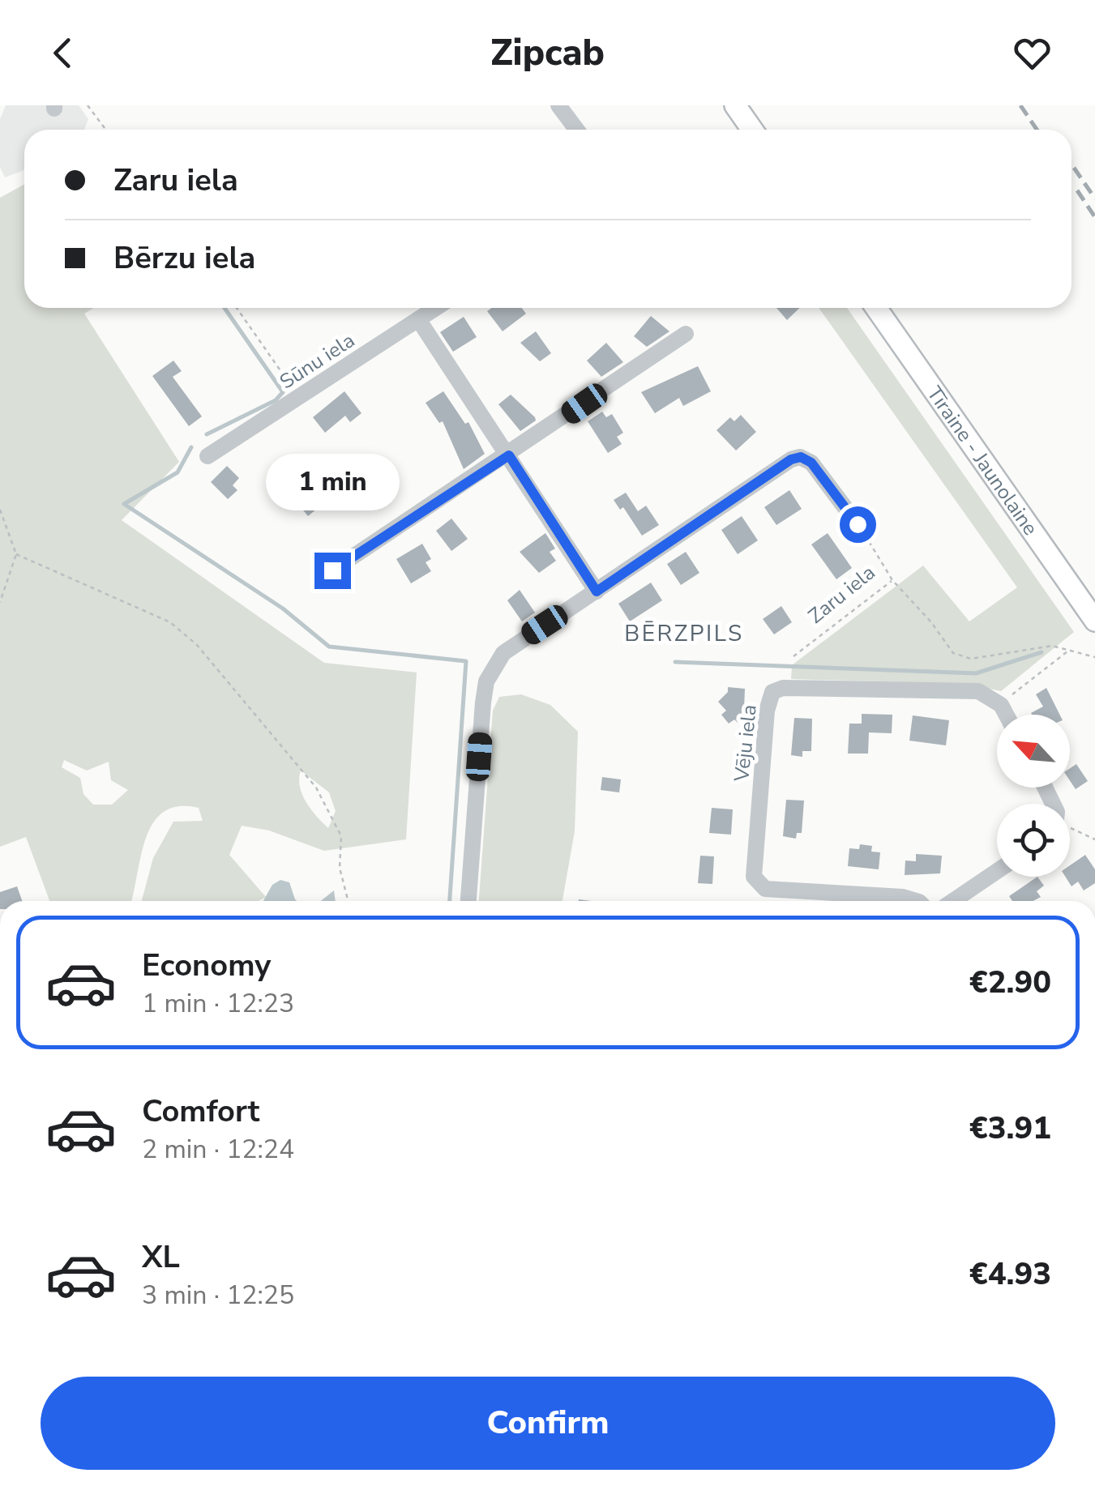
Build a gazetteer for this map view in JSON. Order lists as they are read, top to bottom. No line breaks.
{"streets":{"main road":["Tīraine - Jaunolaine"],"street":["Sūnu iela","Vēju iela"],"path":["Zaru iela"]},"districts":["BĒRZPILS"],"north":"top left","page":{"header":"Zipcab","banner":["Zaru iela","Bērzu iela"],"bubble":"1 min","list":[{"name":"Economy","note":"1 min · 12:23","value":"€2.90"},{"name":"Comfort","note":"2 min · 12:24","value":"€3.91"},{"name":"XL","note":"3 min · 12:25","value":"€4.93"}],"buttons":"Confirm"}}
